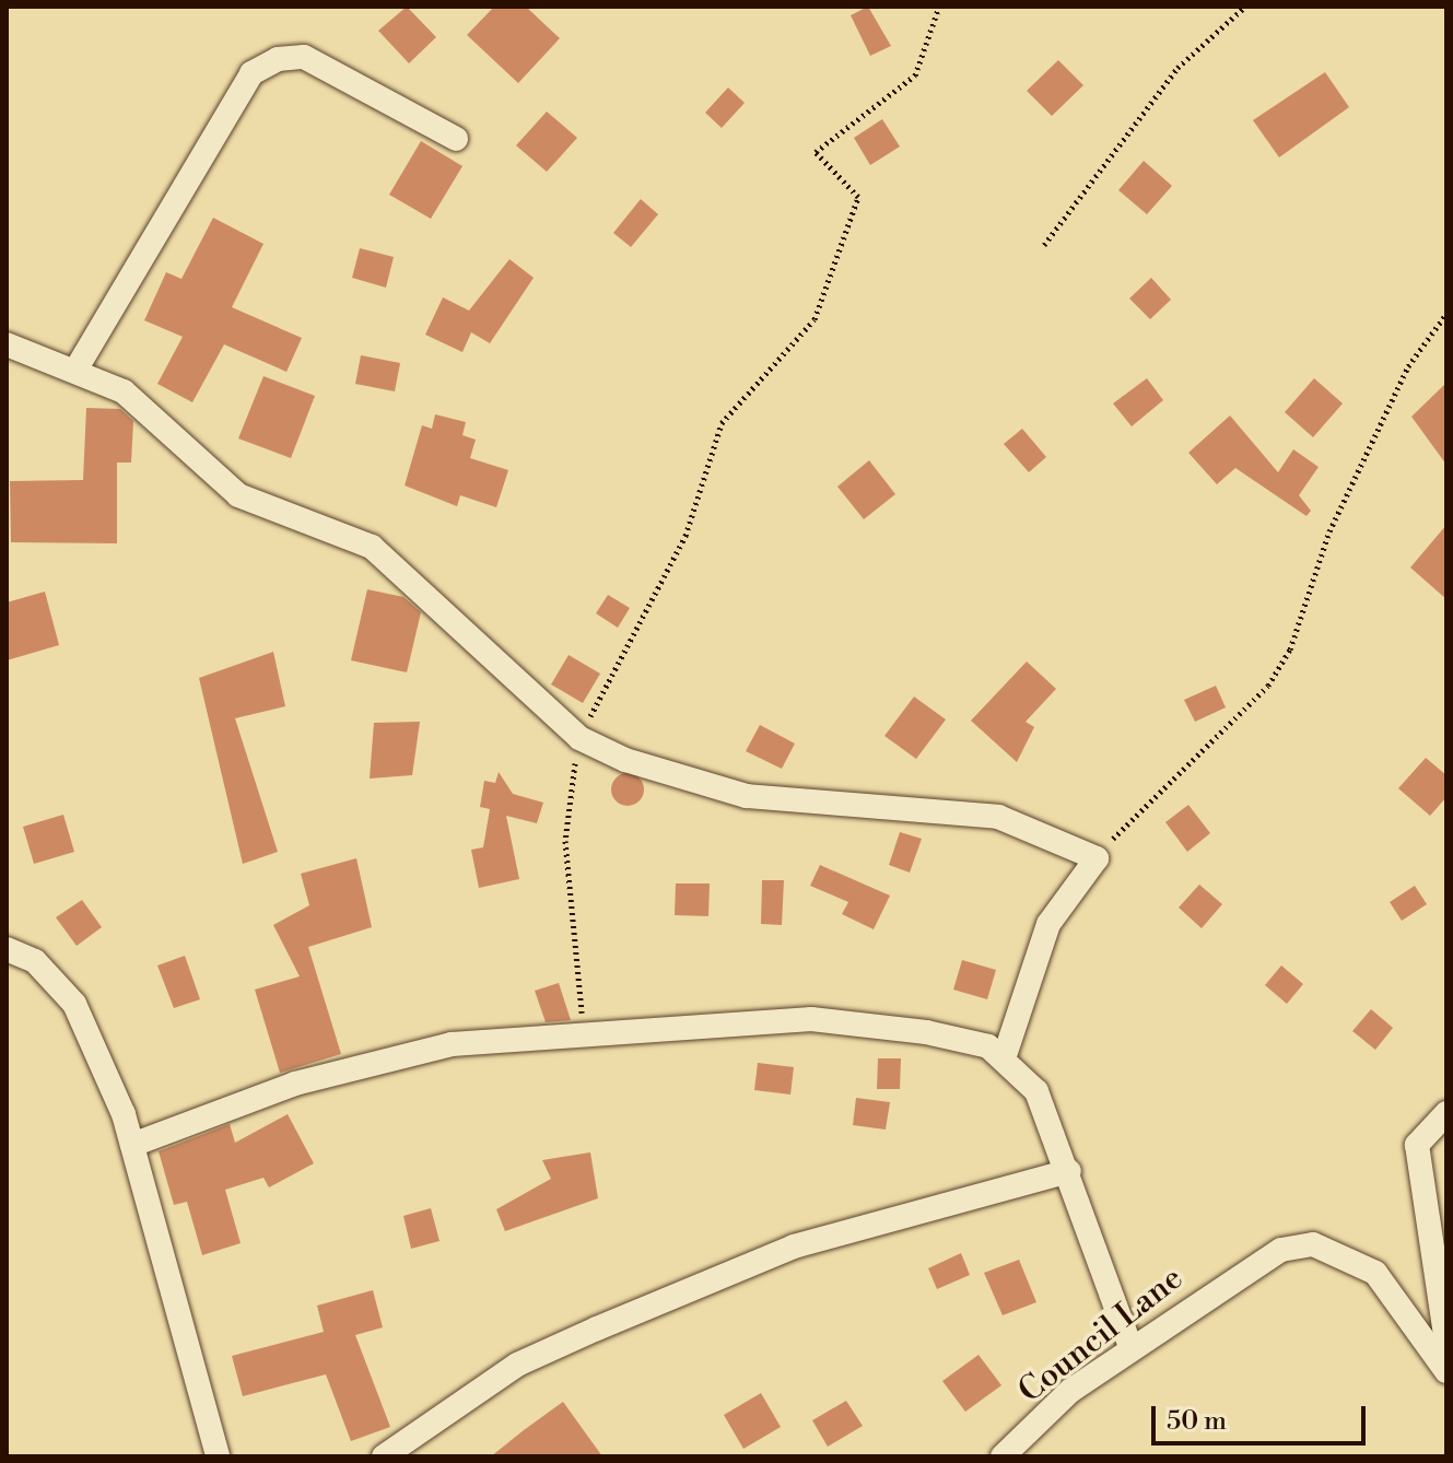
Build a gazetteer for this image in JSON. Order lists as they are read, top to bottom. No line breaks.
{"streets":{"street":["Council Lane"]},"scale_bar":"50 m"}
